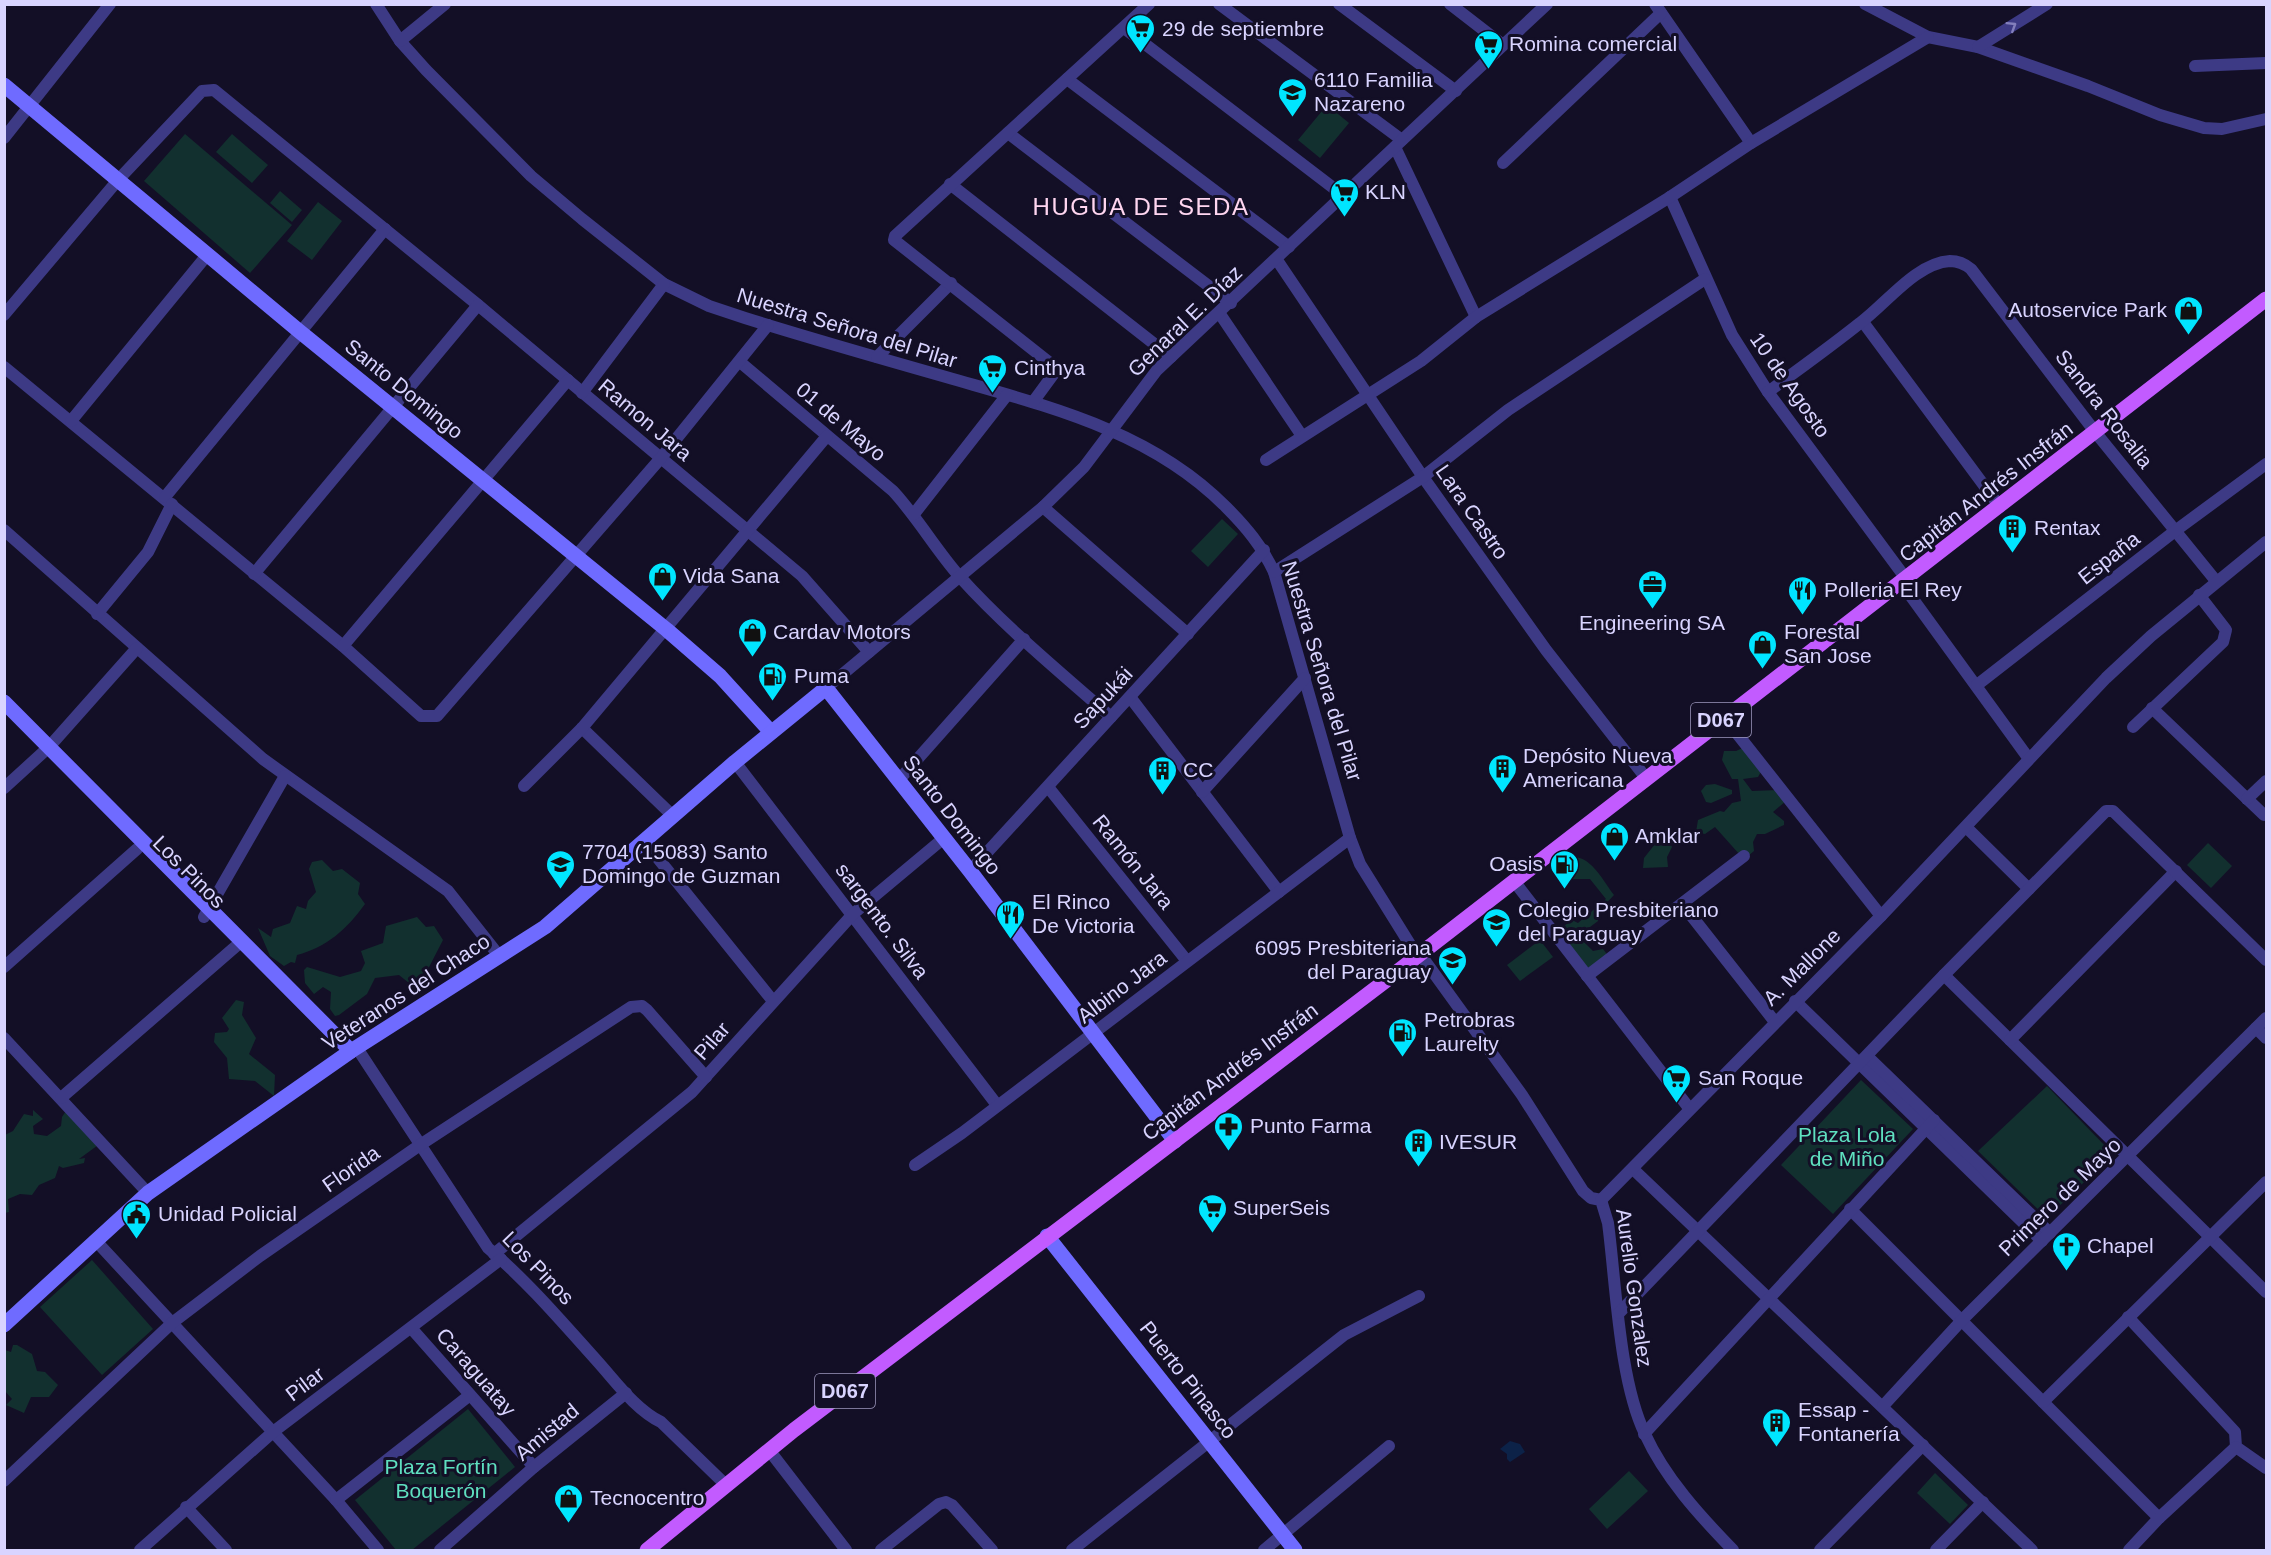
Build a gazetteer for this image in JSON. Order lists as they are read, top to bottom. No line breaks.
{"streets":{"main road":["Capitán Andrés Insfrán","D067"],"street":["Genaral E. Díaz","Nuestra Señora del Pilar","10 de Agosto","Santo Domingo","Sandra Rosalia","Ramon Jara","01 de Mayo","Lara Castro","España","Sapukái","Ramón Jara","Los Pinos","sargento. Silva","A. Mallone","Albino Jara","Veteranos del Chaco","Pilar","Florida","Primero de Mayo","Aurelio Gonzalez","Caraguatay","Puerto Pinasco","Amistad"]},"crossings":[["Genaral E. Díaz","Nuestra Señora del Pilar"],["Genaral E. Díaz","Santo Domingo"],["Genaral E. Díaz","Ramon Jara"],["Genaral E. Díaz","01 de Mayo"],["Genaral E. Díaz","Lara Castro"],["Genaral E. Díaz","Veteranos del Chaco"],["Nuestra Señora del Pilar","Capitán Andrés Insfrán"],["Nuestra Señora del Pilar","Sapukái"],["Nuestra Señora del Pilar","Albino Jara"],["Nuestra Señora del Pilar","Aurelio Gonzalez"],["10 de Agosto","Capitán Andrés Insfrán"],["10 de Agosto","España"],["10 de Agosto","A. Mallone"],["Santo Domingo","Ramon Jara"],["Santo Domingo","Capitán Andrés Insfrán"],["Santo Domingo","Sapukái"],["Santo Domingo","Albino Jara"],["Santo Domingo","Veteranos del Chaco"],["Santo Domingo","Pilar"],["Sandra Rosalia","Capitán Andrés Insfrán"],["Sandra Rosalia","España"],["Sandra Rosalia","A. Mallone"],["Capitán Andrés Insfrán","Lara Castro"],["Capitán Andrés Insfrán","Los Pinos"],["Capitán Andrés Insfrán","Aurelio Gonzalez"],["Capitán Andrés Insfrán","Puerto Pinasco"],["Sapukái","Ramón Jara"],["Ramón Jara","Albino Jara"],["Los Pinos","Veteranos del Chaco"],["Los Pinos","Pilar"],["Los Pinos","Florida"],["Los Pinos","Amistad"],["sargento. Silva","Albino Jara"],["sargento. Silva","Veteranos del Chaco"],["sargento. Silva","Pilar"],["A. Mallone","Aurelio Gonzalez"],["Pilar","Florida"],["Pilar","Caraguatay"],["Caraguatay","Amistad"]],"districts":["HUGUA DE SEDA"],"parks":["Plaza Lola de Miño","Plaza Fortín Boquerón"],"places":{"supermarket":["29 de septiembre","Romina comercial","KLN","Cinthya","San Roque","SuperSeis"],"school or university":["6110 Familia Nazareno","7704 (15083) Santo Domingo de Guzman","Colegio Presbiteriano del Paraguay","6095 Presbiteriana del Paraguay"],"shop":["Autoservice Park","Vida Sana","Cardav Motors","Forestal San Jose","Amklar","Tecnocentro"],"building":["Rentax","Depósito Nueva Americana","CC","IVESUR","Essap - Fontanería"],"office":["Engineering SA"],"restaurant":["Polleria El Rey","El Rinco De Victoria"],"fuel station":["Puma","Oasis","Petrobras Laurelty"],"pharmacy":["Punto Farma"],"public building":["Unidad Policial"],"church":["Chapel"]}}
